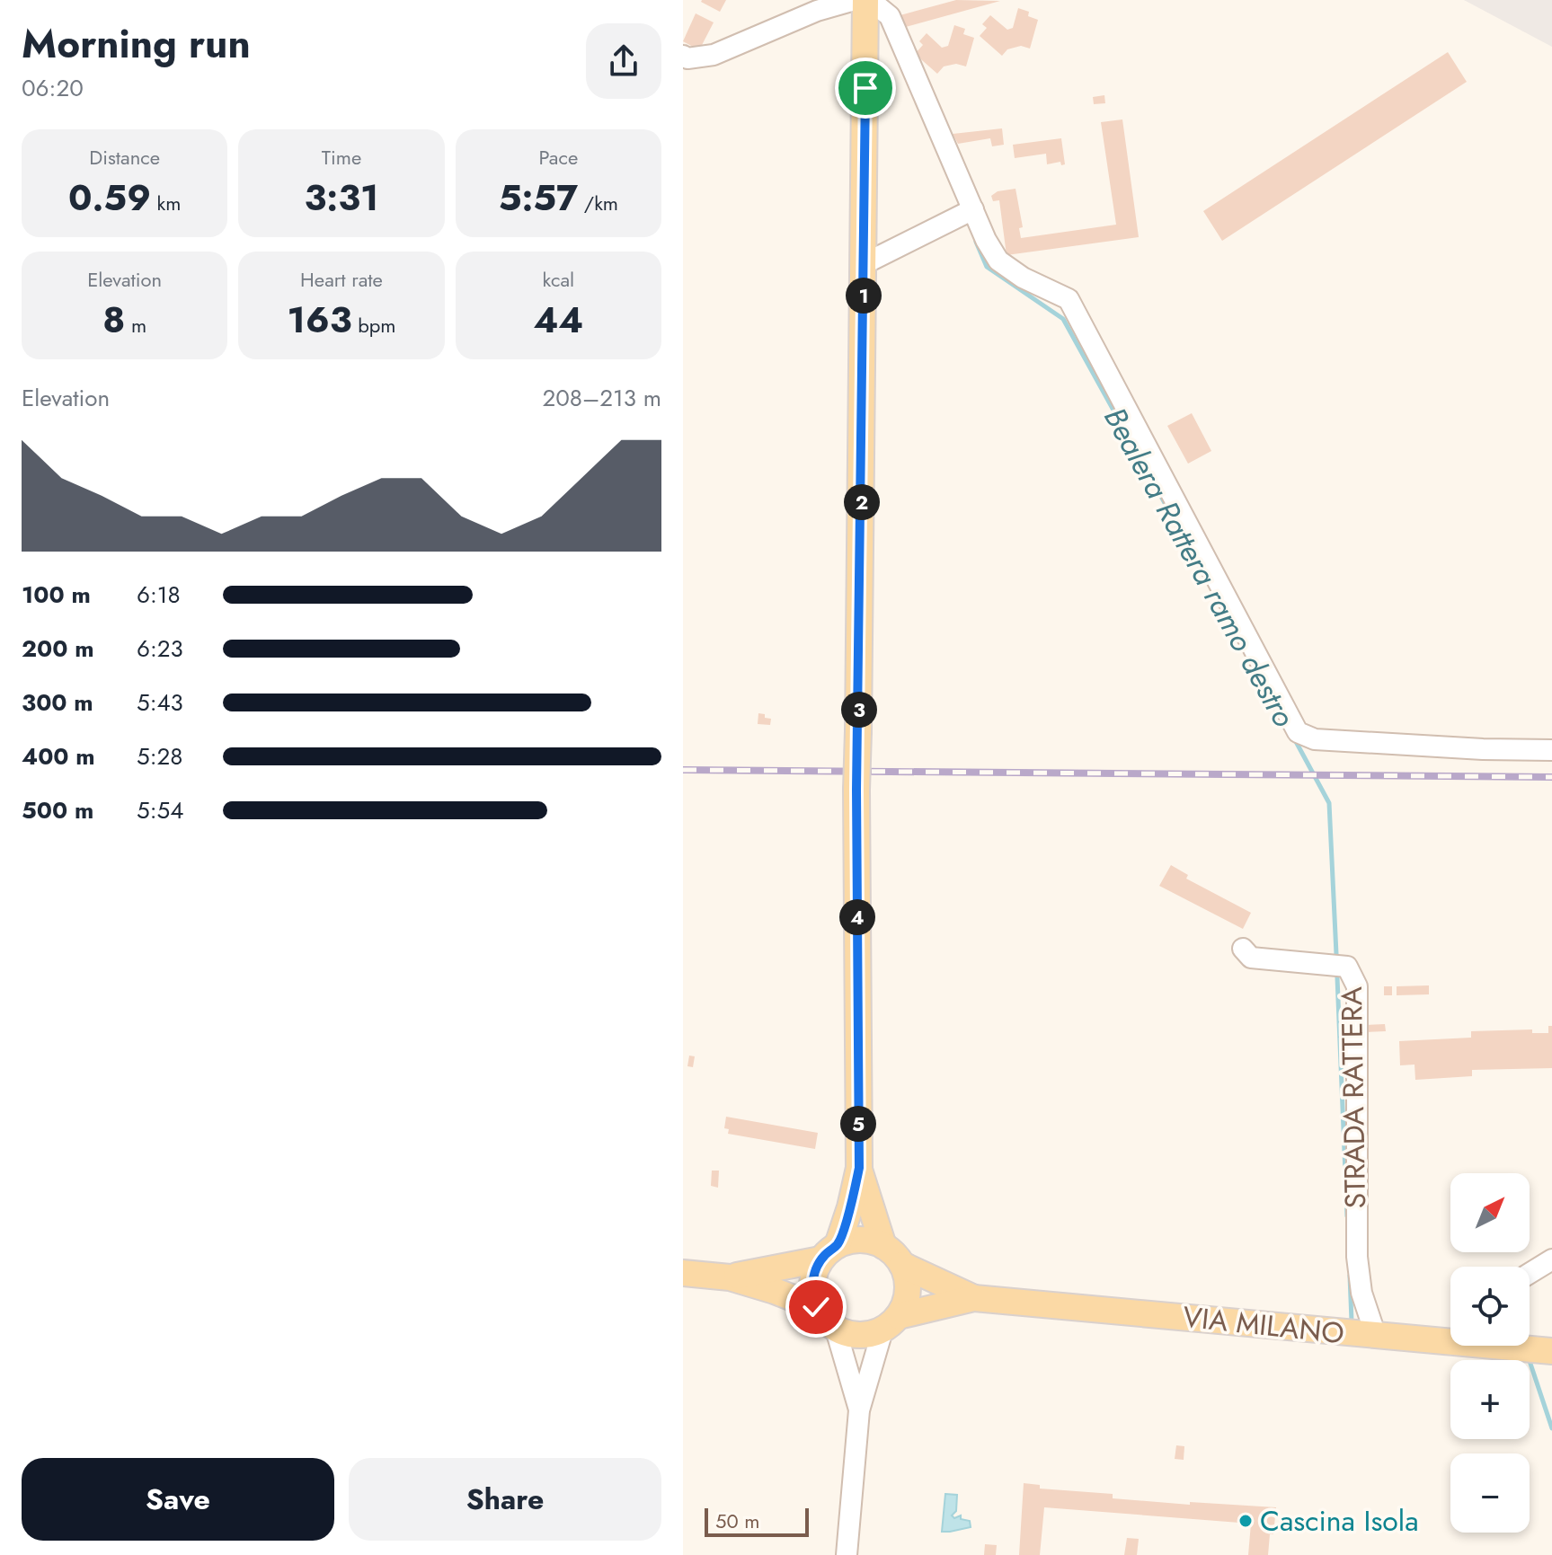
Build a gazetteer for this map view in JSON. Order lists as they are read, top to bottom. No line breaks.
{"streets":{"main road":["VIA MILANO"],"street":["STRADA RATTERA"]},"crossings":[["STRADA RATTERA","VIA MILANO"]],"water":["Bealera Rattera ramo destro"],"places":["Cascina Isola"],"scale_bar":"50 m","north":"top right","page":{"heading":["Morning run","06:20"],"stats":[["Distance","0.59 km"],["Time","3:31"],["Pace","5:57 /km"],["Elevation","8 m"],["Heart rate","163 bpm"],["kcal","44"]],"pins":["1","2","3","4","5"],"chart":["Elevation","208–213 m"],"list":[{"name":"100 m","note":"6:18"},{"name":"200 m","note":"6:23"},{"name":"300 m","note":"5:43"},{"name":"400 m","note":"5:28"},{"name":"500 m","note":"5:54"}],"map_buttons":["+","−"],"buttons":["Save","Share"],"scale":"50 m"}}
